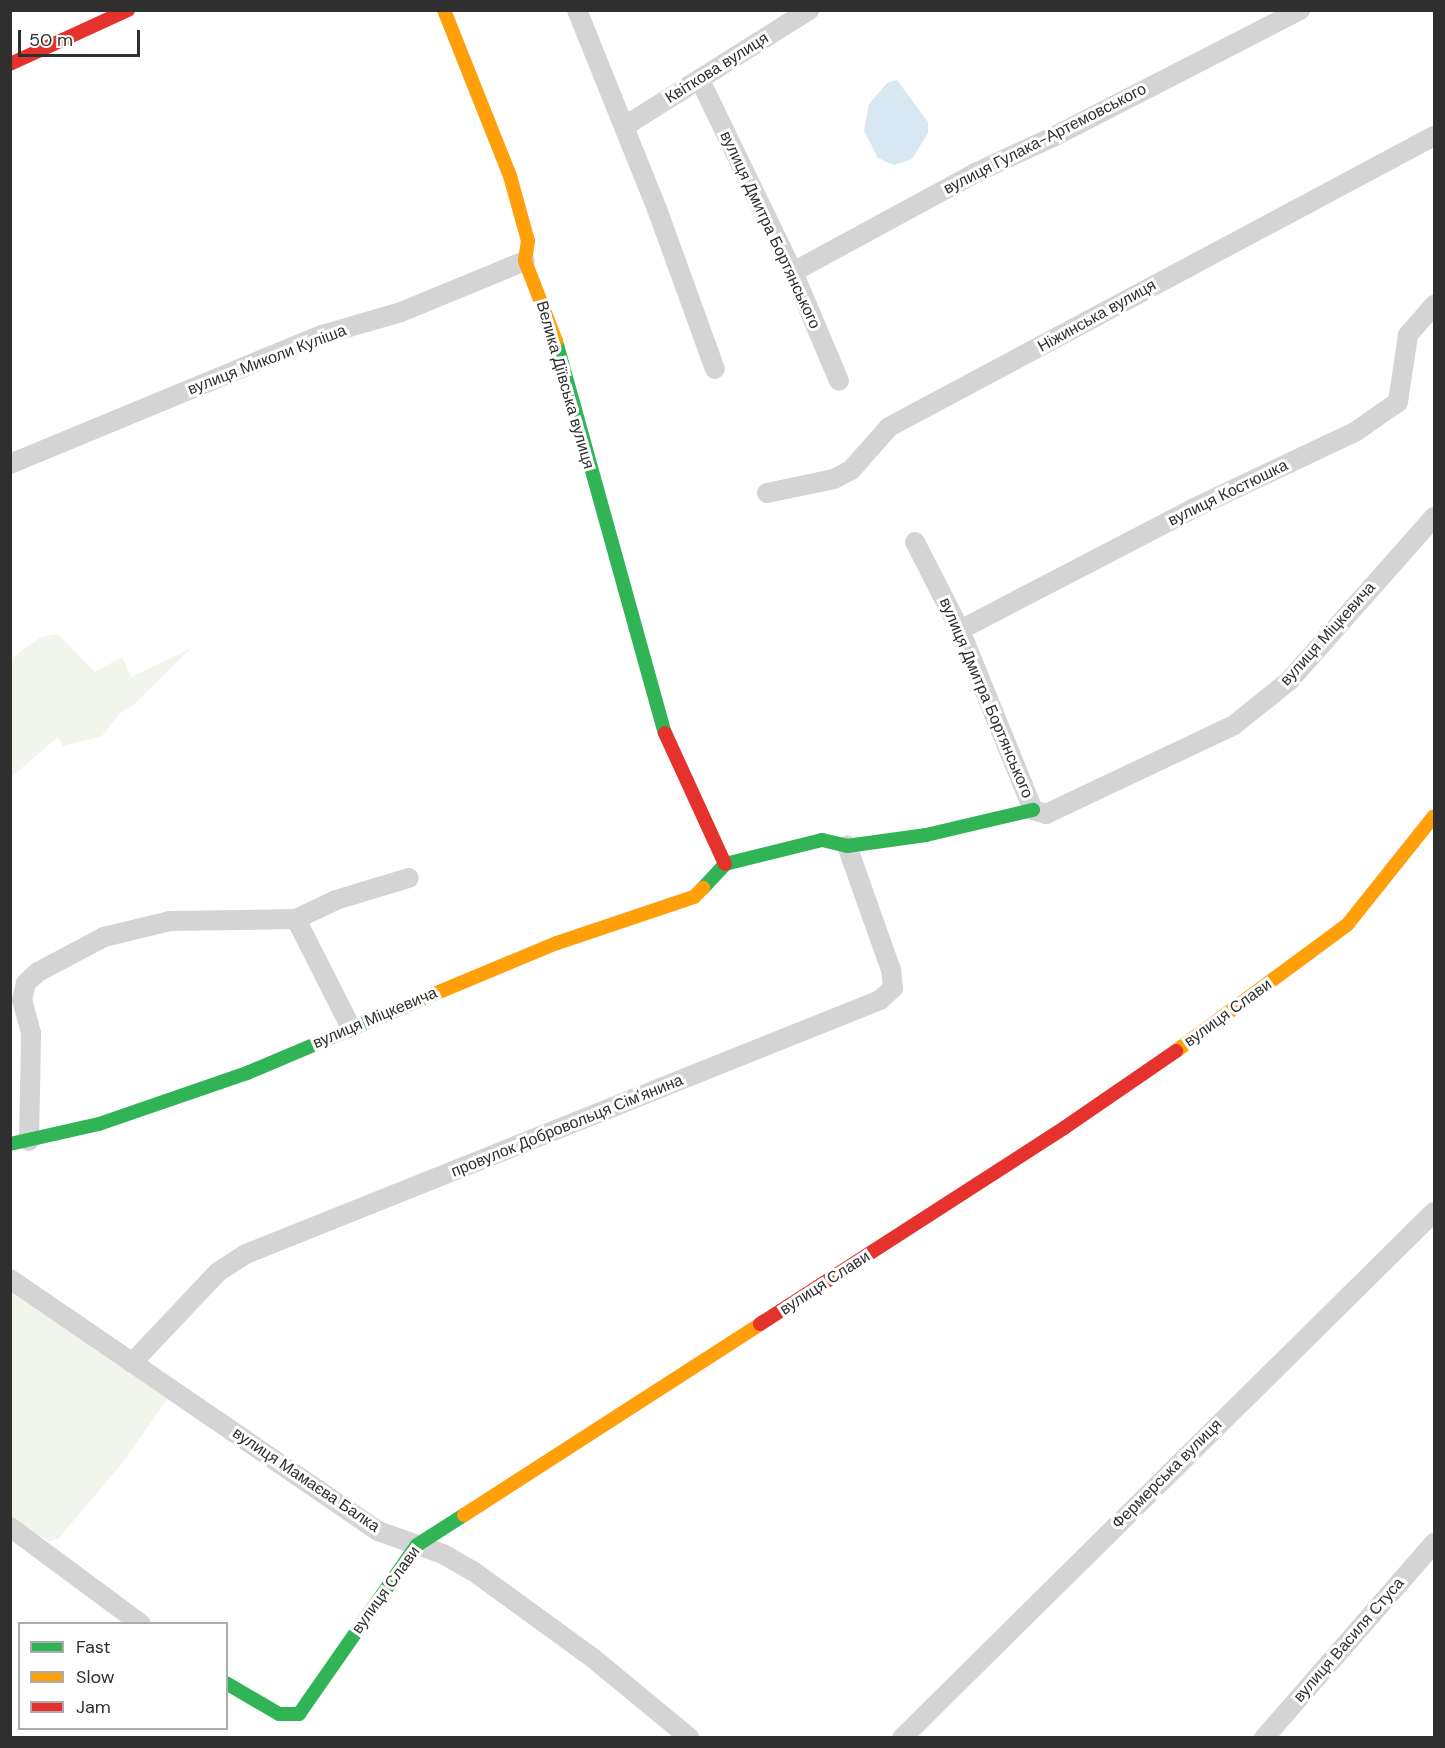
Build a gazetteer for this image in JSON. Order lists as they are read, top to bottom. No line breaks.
{"streets":{"street":["Квіткова вулиця","вулиця Гулака-Артемовського","вулиця Дмитра Бортянського","Ніжинська вулиця","вулиця Миколи Куліша","Велика Діївська вулиця","вулиця Костюшка","вулиця Міцкевича","вулиця Слави","провулок Добровольця Сім'янина","Фермерська вулиця","вулиця Мамаєва Балка","вулиця Василя Стуса"]},"crossings":[["Квіткова вулиця","вулиця Дмитра Бортянського"],["вулиця Гулака-Артемовського","вулиця Дмитра Бортянського"],["вулиця Дмитра Бортянського","вулиця Костюшка"],["вулиця Дмитра Бортянського","вулиця Міцкевича"],["вулиця Миколи Куліша","Велика Діївська вулиця"],["Велика Діївська вулиця","вулиця Міцкевича"],["вулиця Міцкевича","провулок Добровольця Сім'янина"],["вулиця Слави","вулиця Мамаєва Балка"],["провулок Добровольця Сім'янина","вулиця Мамаєва Балка"]],"legend":["Fast","Slow","Jam"],"scale_bar":"50 m"}
